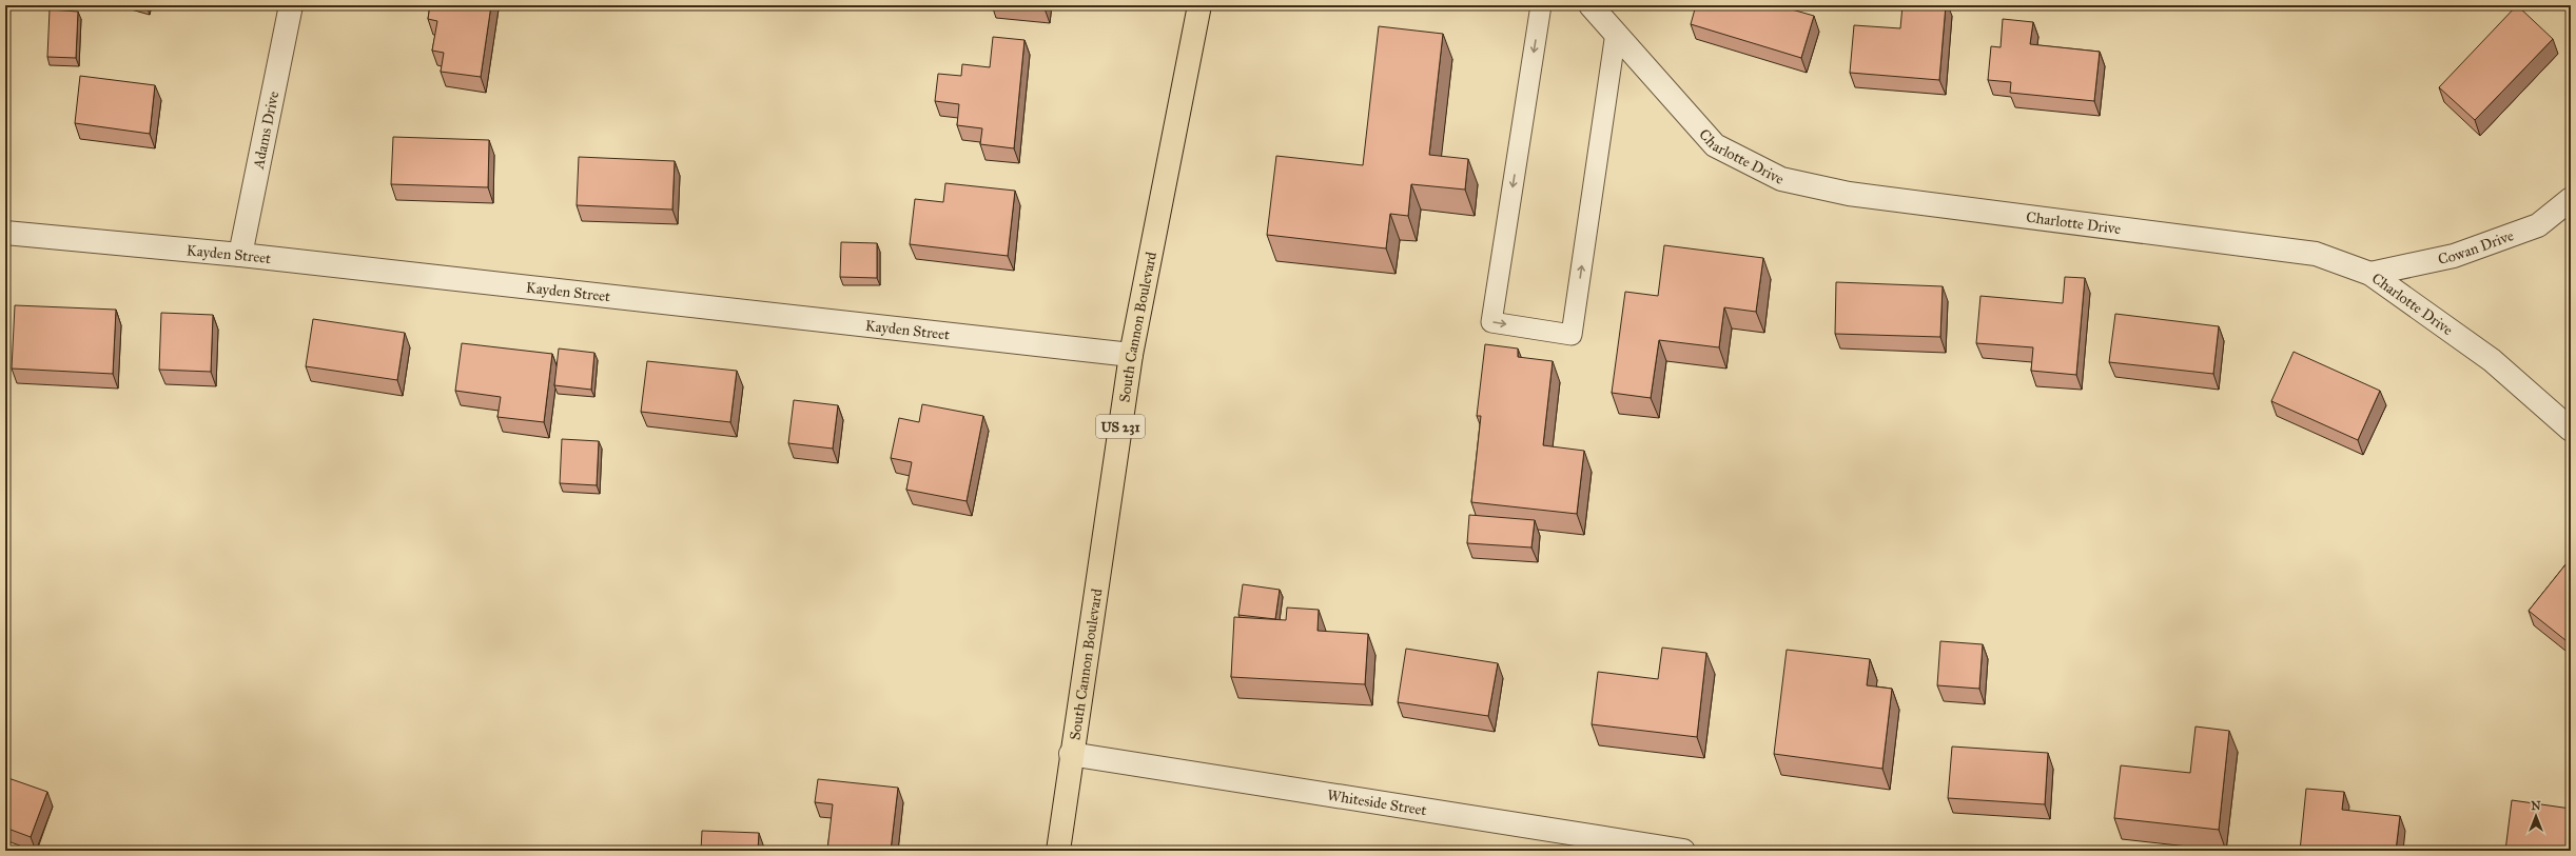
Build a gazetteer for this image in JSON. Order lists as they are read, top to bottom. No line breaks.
{"streets":{"highway":["South Cannon Boulevard","US 231"],"street":["Adams Drive","Charlotte Drive","Cowan Drive","Kayden Street","Whiteside Street"]},"crossings":[["Adams Drive","Kayden Street"],["Charlotte Drive","Cowan Drive"],["Kayden Street","South Cannon Boulevard"],["South Cannon Boulevard","Whiteside Street"]],"north":"top"}
